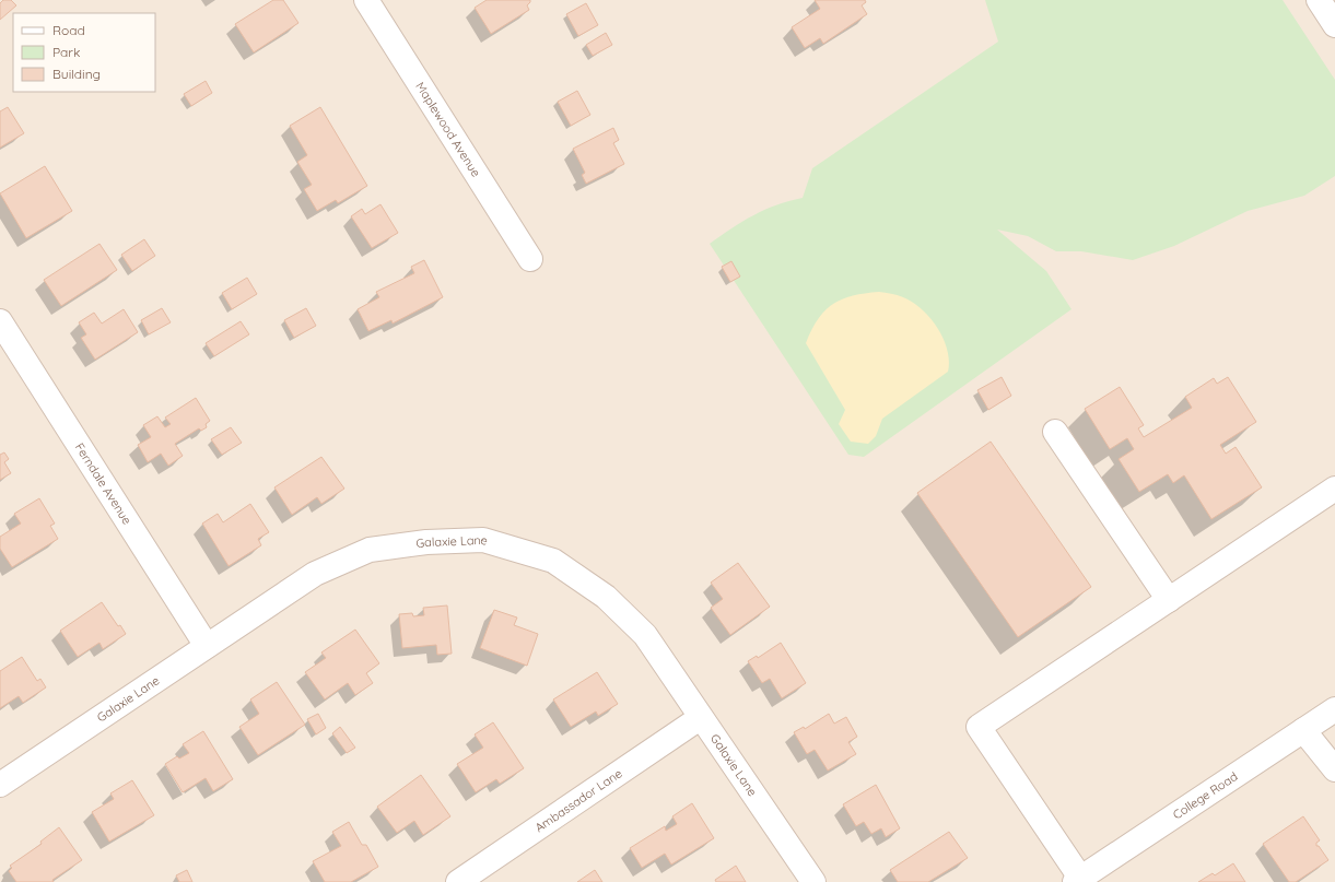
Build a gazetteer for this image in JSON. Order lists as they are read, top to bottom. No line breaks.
{"streets":{"street":["Maplewood Avenue","Ferndale Avenue","Galaxie Lane","College Road","Ambassador Lane"]},"crossings":[["Ferndale Avenue","Galaxie Lane"],["Galaxie Lane","Ambassador Lane"]],"legend":["Road","Park","Building"]}
